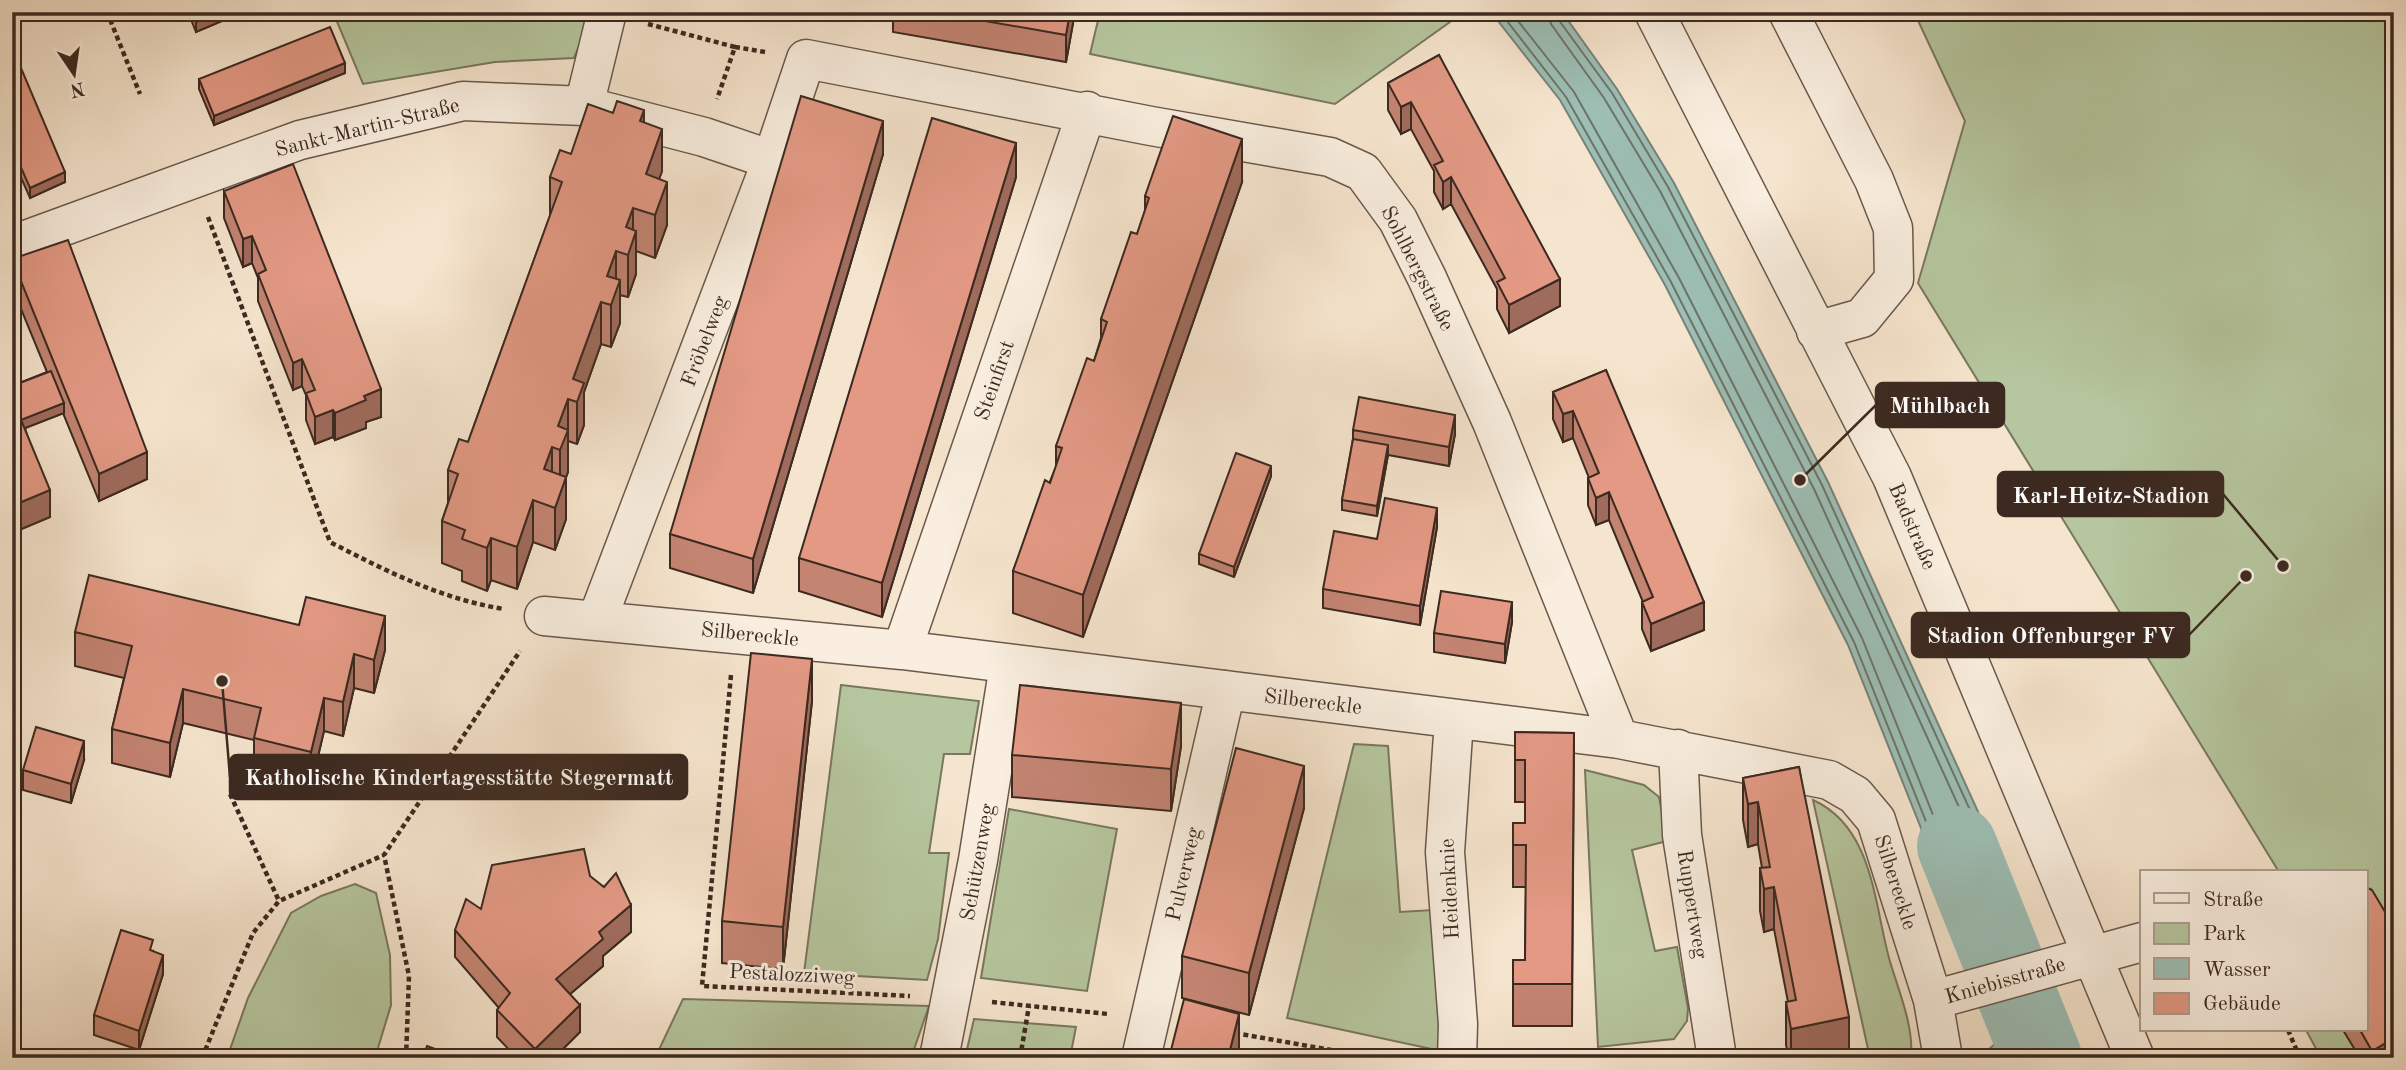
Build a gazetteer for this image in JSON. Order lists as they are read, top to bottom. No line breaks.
{"streets":{"street":["Sankt-Martin-Straße","Sohlbergstraße","Fröbelweg","Steinfirst","Badstraße","Silbereckle","Schützenweg","Pulverweg","Heidenknie","Ruppertweg","Kniebisstraße"],"path":["Pestalozziweg"]},"crossings":[["Sankt-Martin-Straße","Fröbelweg"],["Sohlbergstraße","Fröbelweg"],["Sohlbergstraße","Steinfirst"],["Sohlbergstraße","Silbereckle"],["Fröbelweg","Silbereckle"],["Steinfirst","Silbereckle"],["Badstraße","Kniebisstraße"],["Silbereckle","Schützenweg"],["Silbereckle","Pulverweg"],["Silbereckle","Heidenknie"],["Silbereckle","Ruppertweg"],["Silbereckle","Pestalozziweg"],["Silbereckle","Kniebisstraße"],["Schützenweg","Pestalozziweg"],["Pulverweg","Pestalozziweg"]],"places":["Mühlbach","Karl-Heitz-Stadion","Stadion Offenburger FV","Katholische Kindertagesstätte Stegermatt"],"legend":["Straße","Park","Wasser","Gebäude"],"north":"bottom"}
